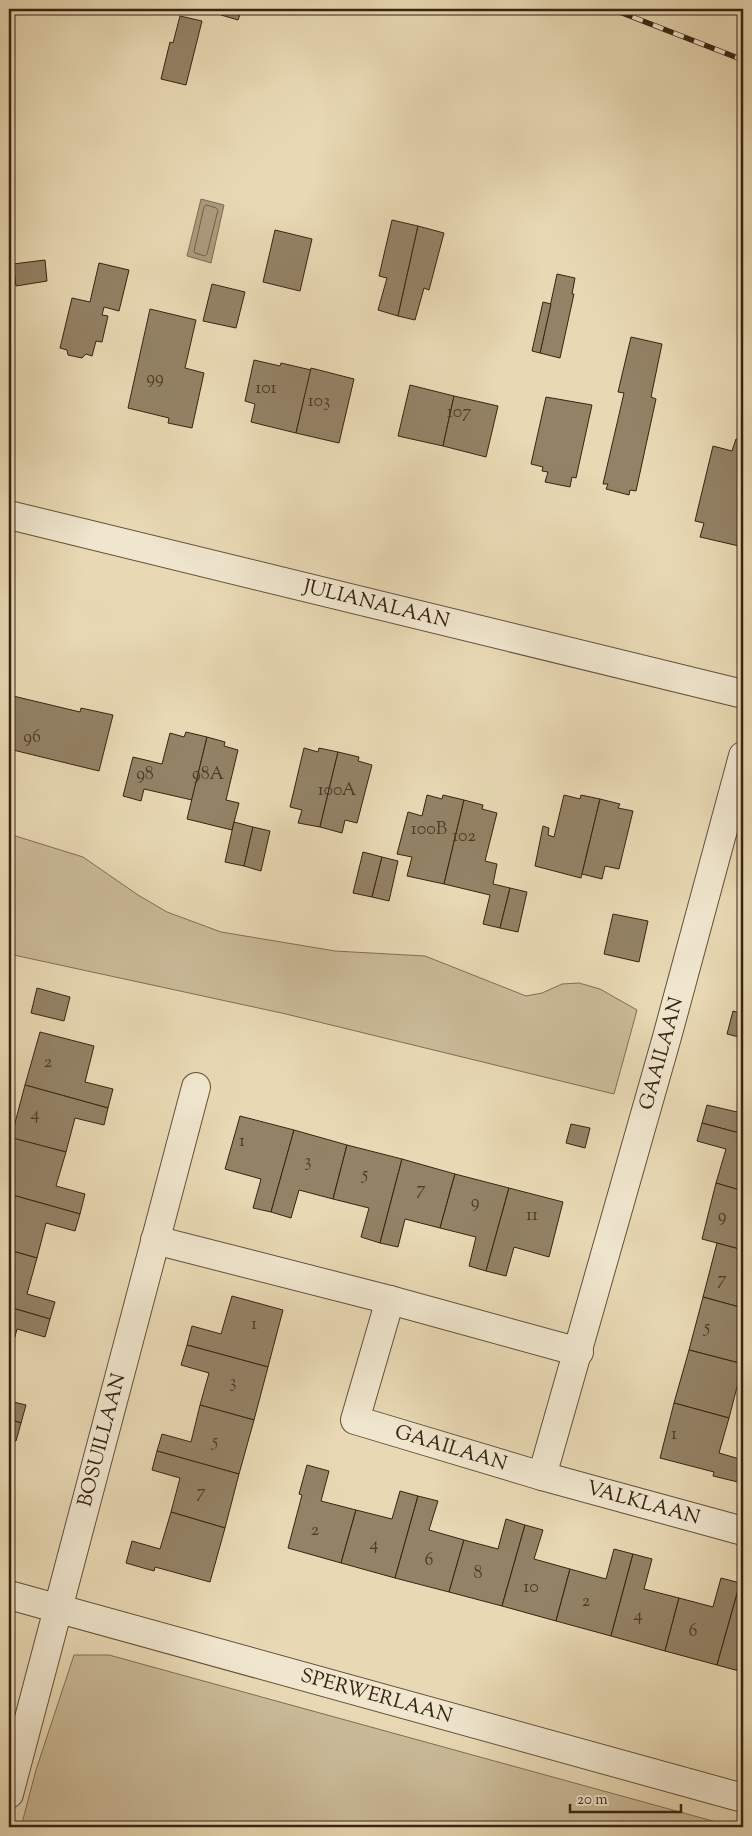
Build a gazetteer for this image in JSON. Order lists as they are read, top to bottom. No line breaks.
{"streets":{"street":["JULIANALAAN","GAAILAAN","BOSUILLAAN","VALKLAAN","SPERWERLAAN"]},"crossings":[["GAAILAAN","VALKLAAN"],["BOSUILLAAN","SPERWERLAAN"]],"house_numbers":["99","101","103","107","96","98","98A","100A","100B","102","2","4","1","3","5","7","9","11","9","7","1","5","3","1","5","7","2","4","6","8","10","2","4","6"],"scale_bar":"20 m"}
